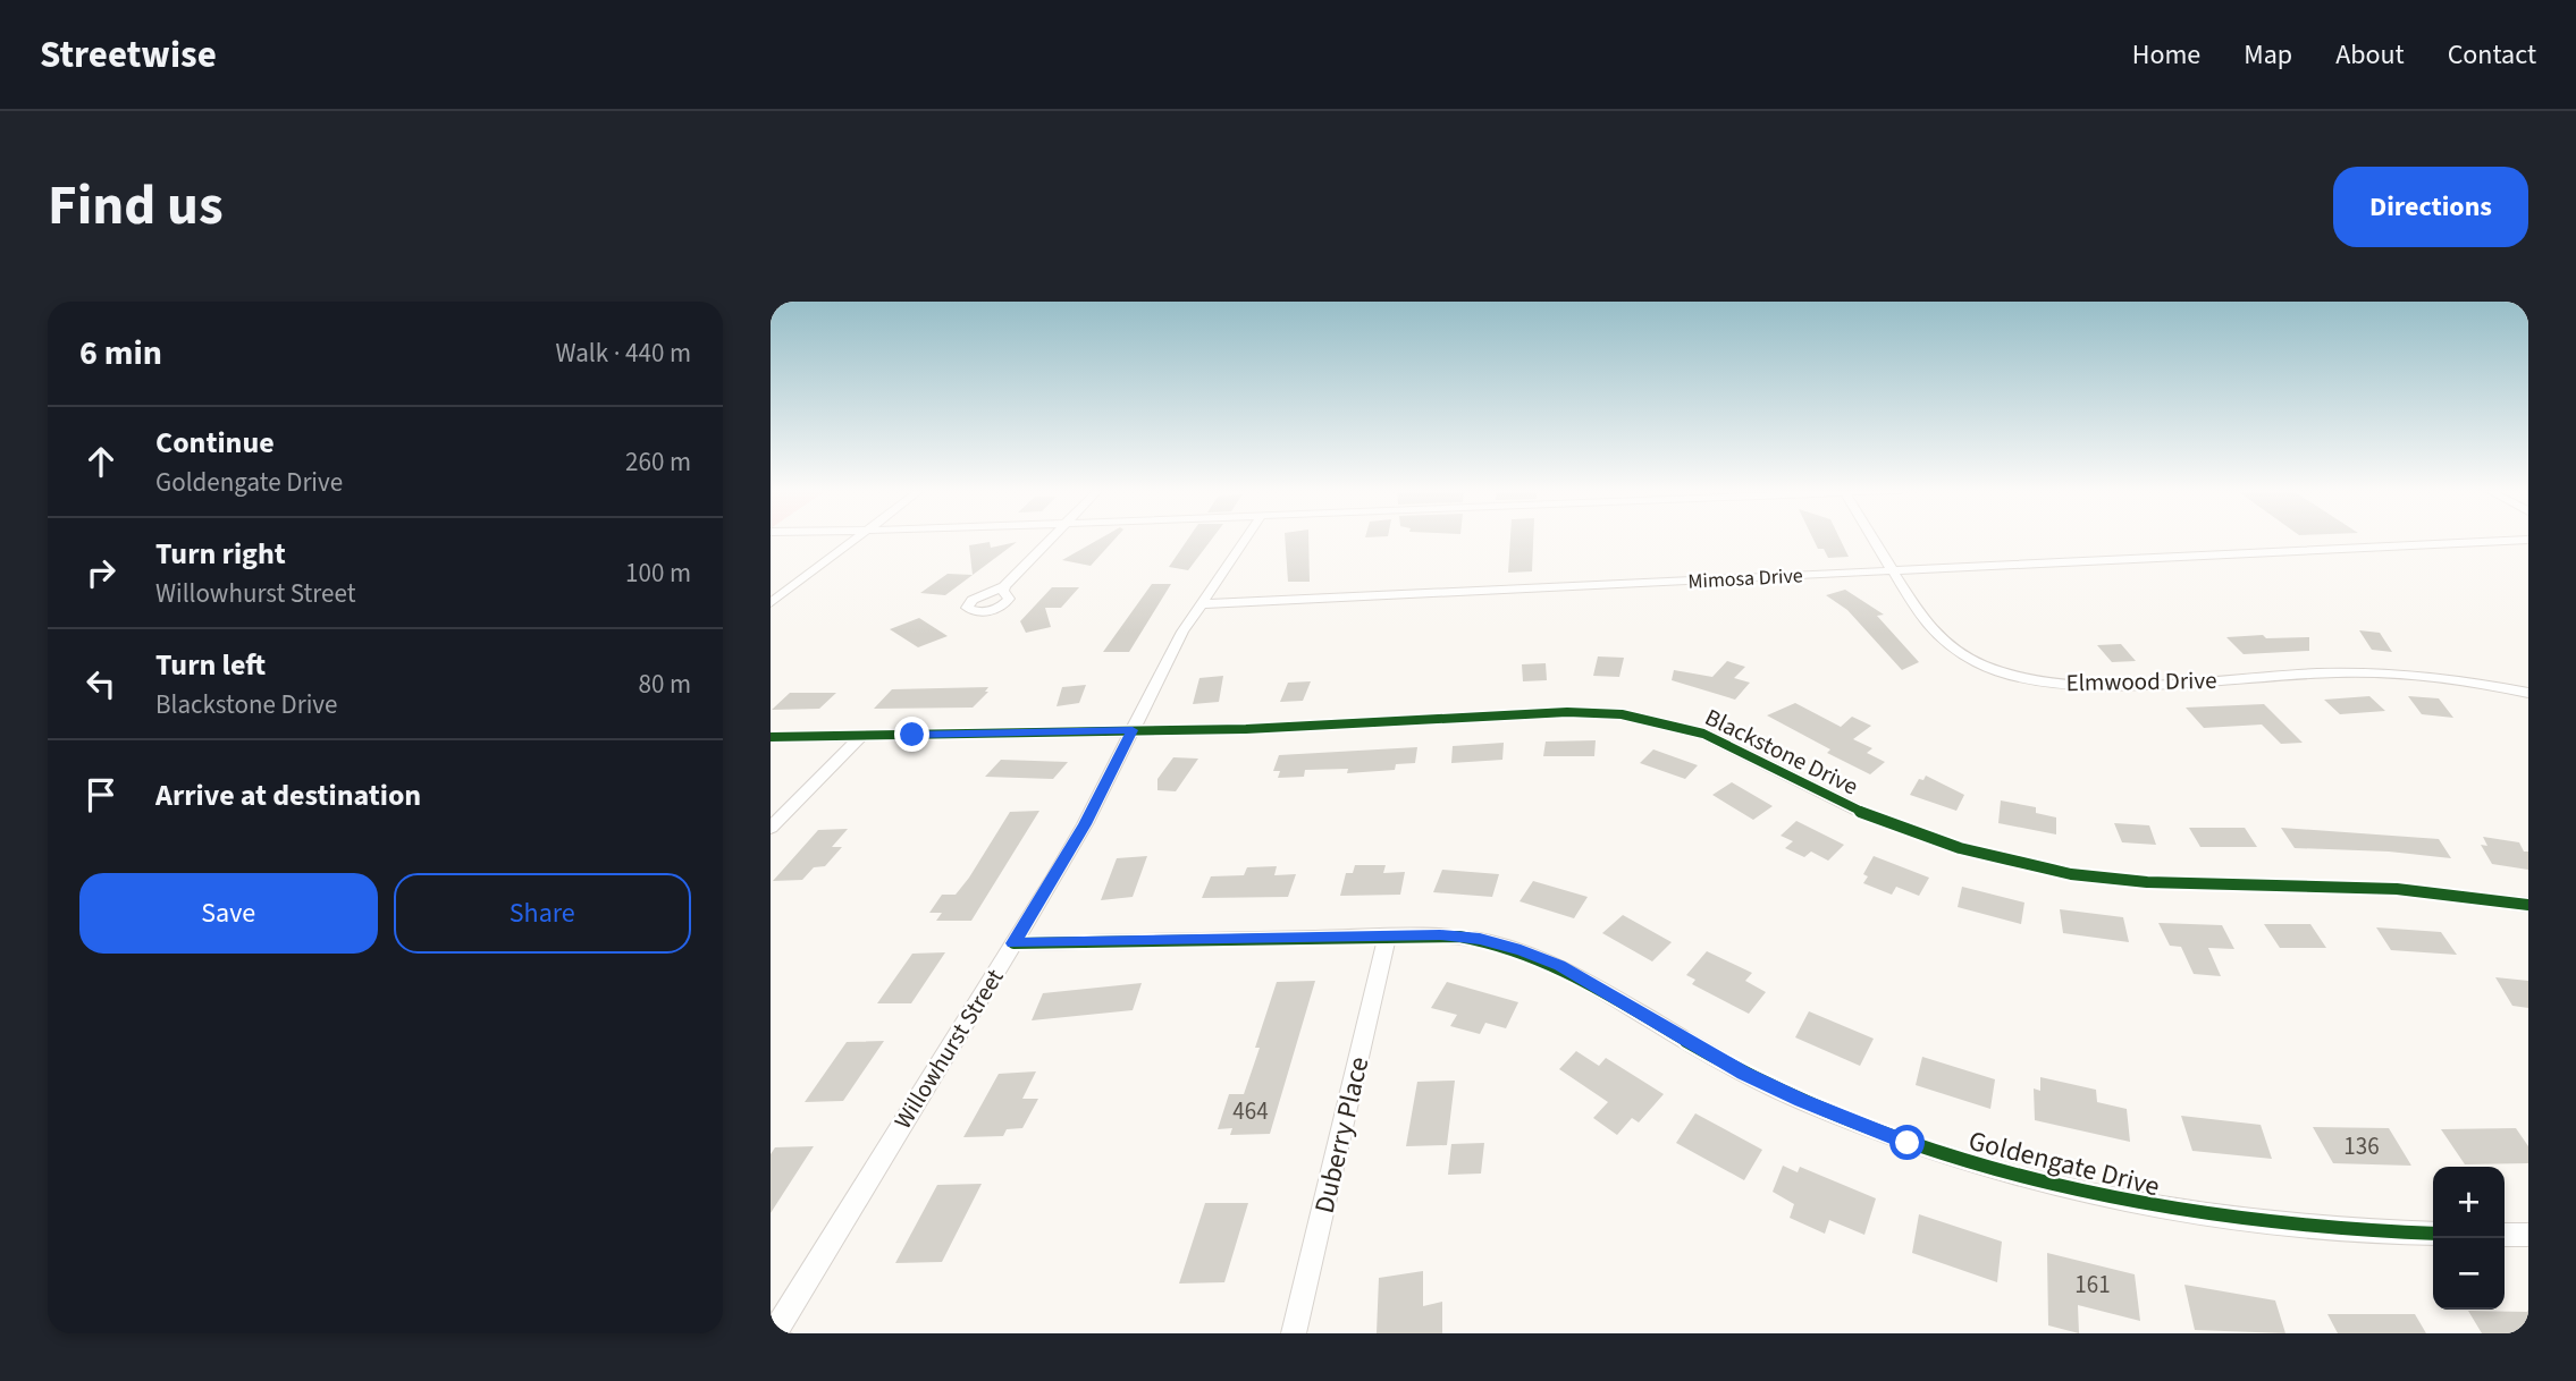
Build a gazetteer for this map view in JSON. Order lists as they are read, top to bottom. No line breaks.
{"streets":{"street":["Mimosa Drive","Elmwood Drive","Blackstone Drive","Willowhurst Street","Duberry Place","Goldengate Drive"]},"crossings":[["Mimosa Drive","Elmwood Drive"],["Mimosa Drive","Willowhurst Street"],["Blackstone Drive","Willowhurst Street"],["Willowhurst Street","Goldengate Drive"],["Duberry Place","Goldengate Drive"]],"house_numbers":["464","136","161"],"page":{"header":"Streetwise","nav":["Home","Map","About","Contact"],"title":"Find us","buttons":["Directions",["Save","Share"]],"heading":["6 min","Walk · 440 m"],"list":[["Continue","Goldengate Drive","260 m"],["Turn right","Willowhurst Street","100 m"],["Turn left","Blackstone Drive","80 m"],"Arrive at destination"],"map_buttons":["+","−"]}}
